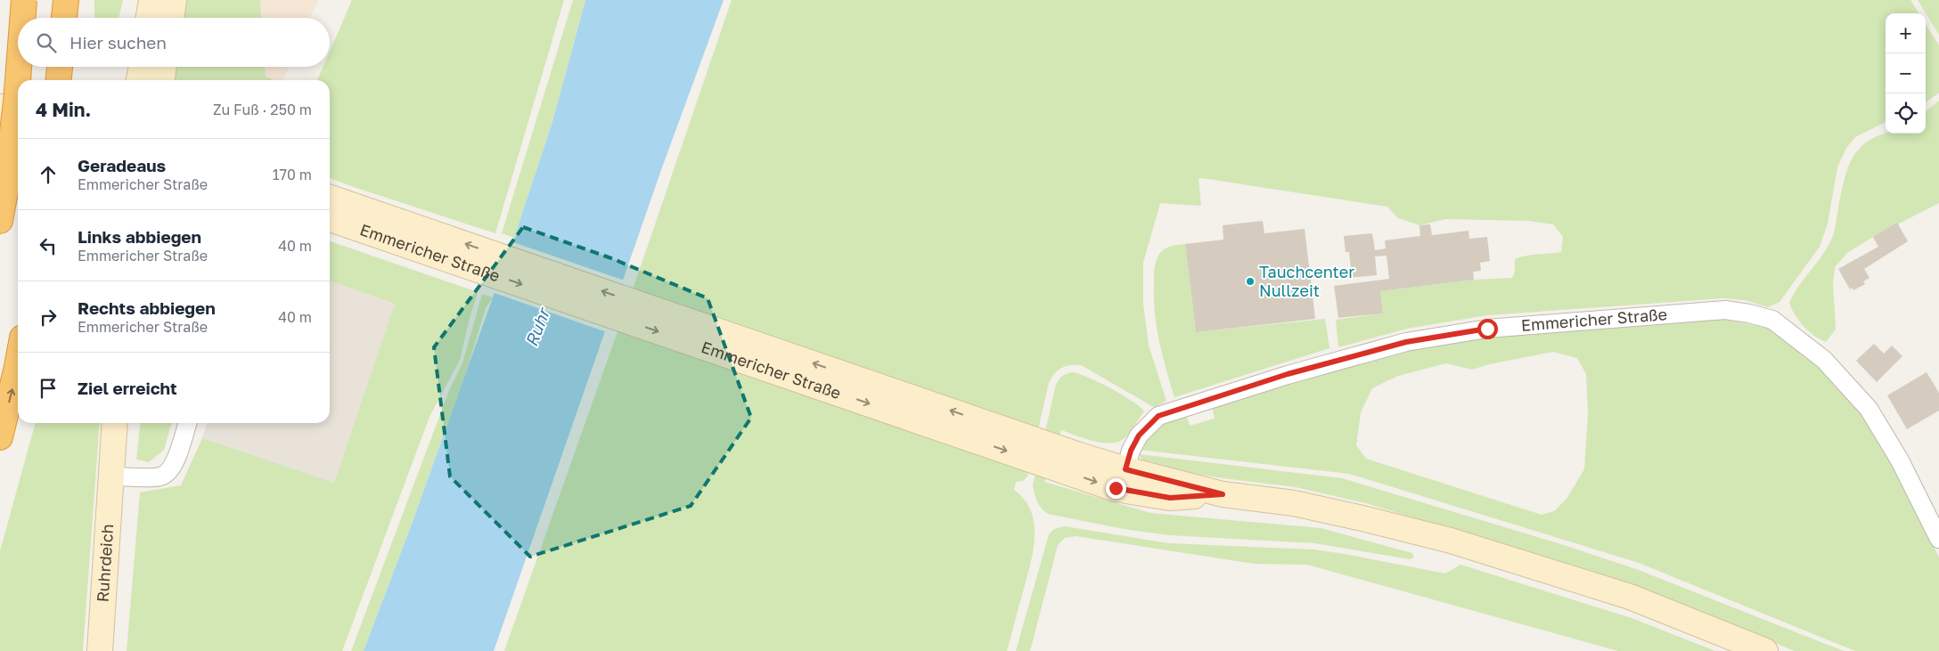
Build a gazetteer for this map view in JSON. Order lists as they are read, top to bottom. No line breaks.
{"streets":{"main road":["Emmericher Straße","Ruhrdeich"]},"water":["Ruhr"],"places":["Tauchcenter Nullzeit"],"page":{"map_buttons":["+","−"],"search":"Hier suchen","heading":["4 Min.","Zu Fuß · 250 m"],"list":[["Geradeaus","Emmericher Straße","170 m"],["Links abbiegen","Emmericher Straße","40 m"],["Rechts abbiegen","Emmericher Straße","40 m"],"Ziel erreicht"]}}
